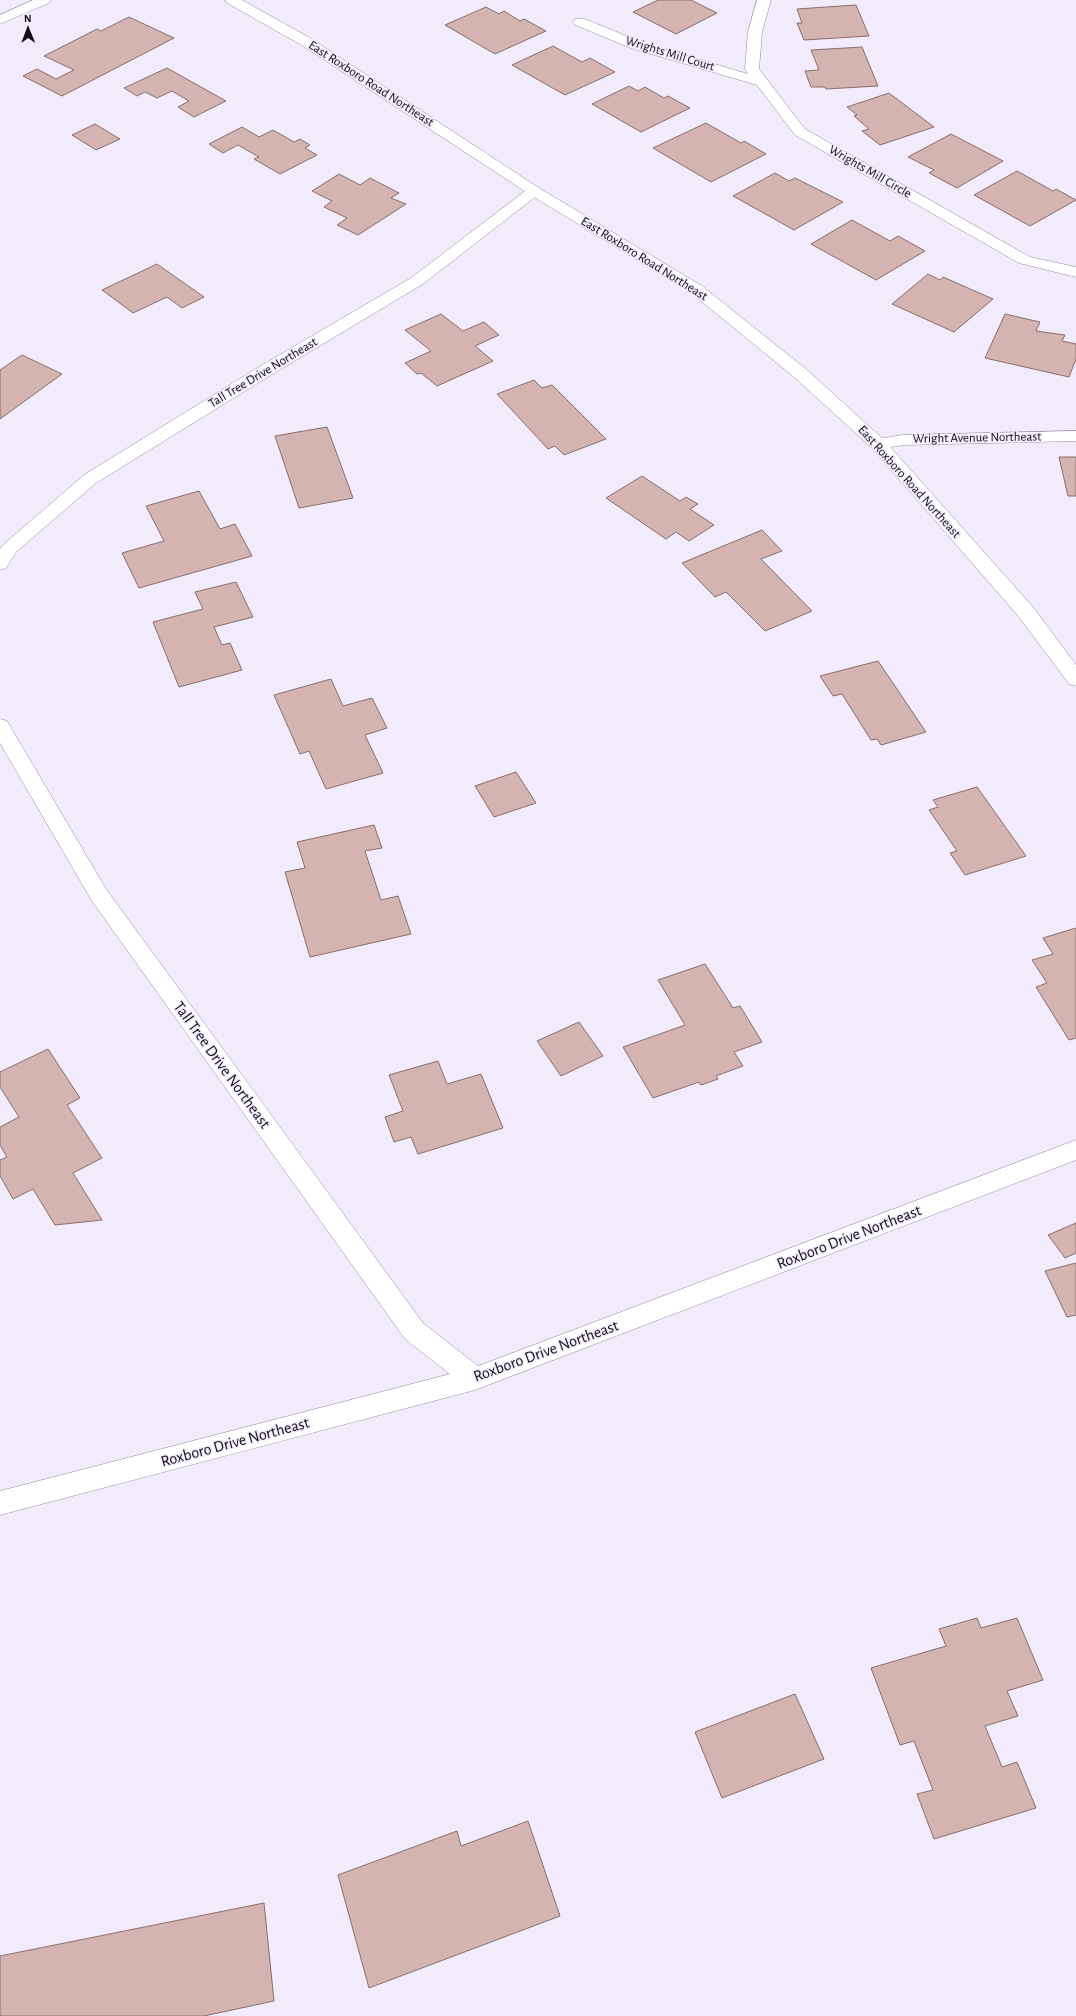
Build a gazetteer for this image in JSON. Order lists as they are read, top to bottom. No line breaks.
{"streets":{"street":["Wrights Mill Court","East Roxboro Road Northeast","Wrights Mill Circle","Tall Tree Drive Northeast","Wright Avenue Northeast","Roxboro Drive Northeast"]},"crossings":[["Wrights Mill Court","Wrights Mill Circle"],["East Roxboro Road Northeast","Tall Tree Drive Northeast"],["East Roxboro Road Northeast","Wright Avenue Northeast"],["Tall Tree Drive Northeast","Roxboro Drive Northeast"]],"north":"top"}
